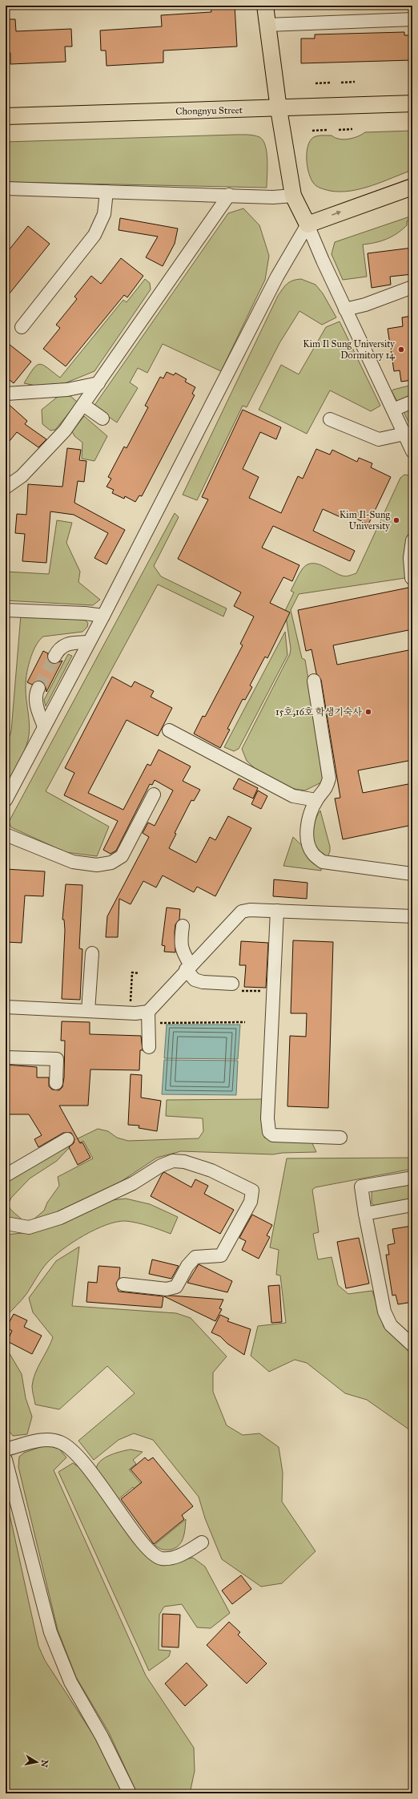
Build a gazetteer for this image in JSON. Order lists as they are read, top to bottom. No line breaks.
{"streets":{"main road":["Chongnyu Street"]},"places":["Kim Il Sung University Dormitory 14","Kim Il-Sung University","15호,16호 학생기숙사"],"north":"right"}
